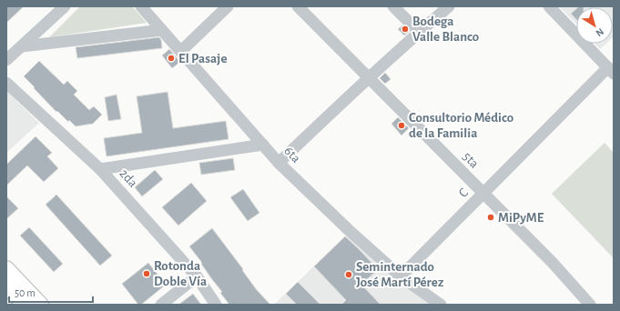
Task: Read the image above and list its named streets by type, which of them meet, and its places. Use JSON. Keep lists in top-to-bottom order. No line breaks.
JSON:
{"streets":{"street":["6ta","5ta","2da","C"]},"crossings":[["6ta","C"],["5ta","C"]],"places":["Bodega Valle Blanco","El Pasaje","Consultorio Médico de la Familia","MiPyME","Rotonda Doble Vía","Seminternado José Martí Pérez"],"scale_bar":"50 m","north":"bottom right"}
